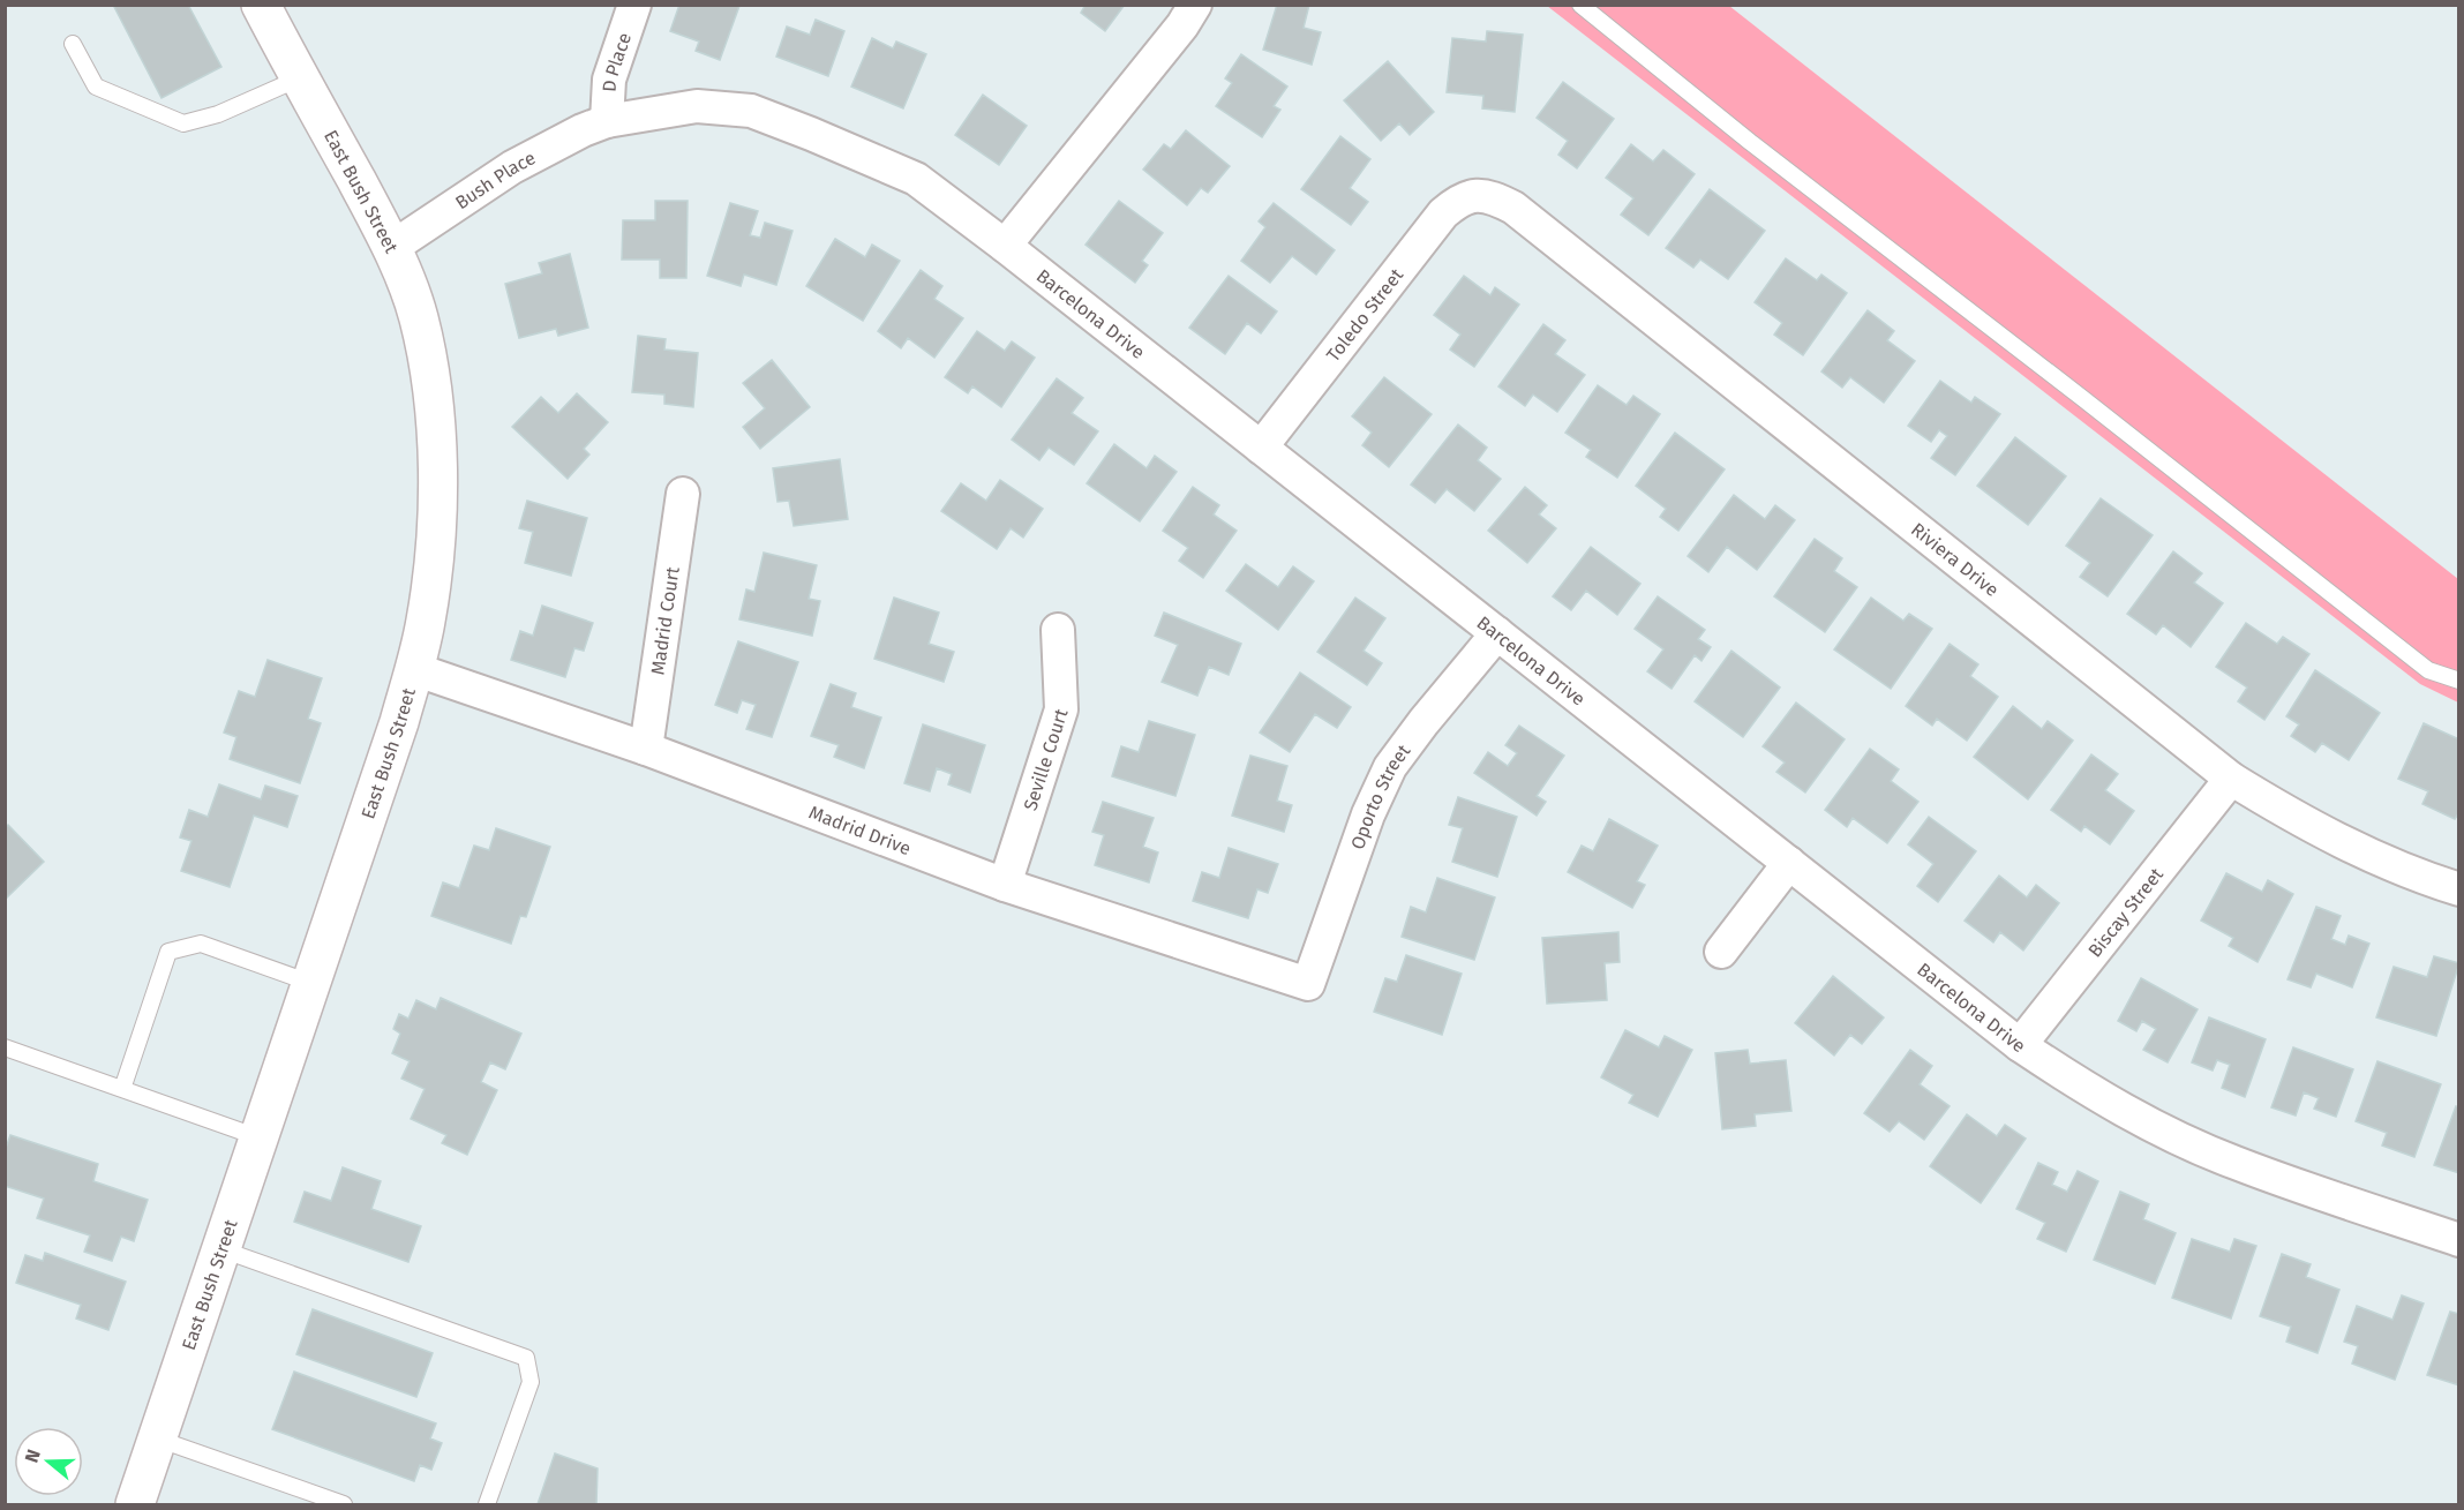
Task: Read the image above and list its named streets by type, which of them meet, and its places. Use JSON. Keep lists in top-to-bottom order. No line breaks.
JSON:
{"streets":{"main road":["East Bush Street"],"street":["D Place","Bush Place","Barcelona Drive","Toledo Street","Riviera Drive","Madrid Court","Seville Court","Oporto Street","Madrid Drive","Biscay Street"]},"crossings":[["D Place","Bush Place"],["D Place","Barcelona Drive"],["Bush Place","East Bush Street"],["Bush Place","Barcelona Drive"],["East Bush Street","Madrid Drive"],["Barcelona Drive","Toledo Street"],["Barcelona Drive","Oporto Street"],["Barcelona Drive","Biscay Street"],["Toledo Street","Riviera Drive"],["Riviera Drive","Biscay Street"],["Madrid Court","Madrid Drive"],["Seville Court","Madrid Drive"],["Oporto Street","Madrid Drive"]],"north":"left"}
